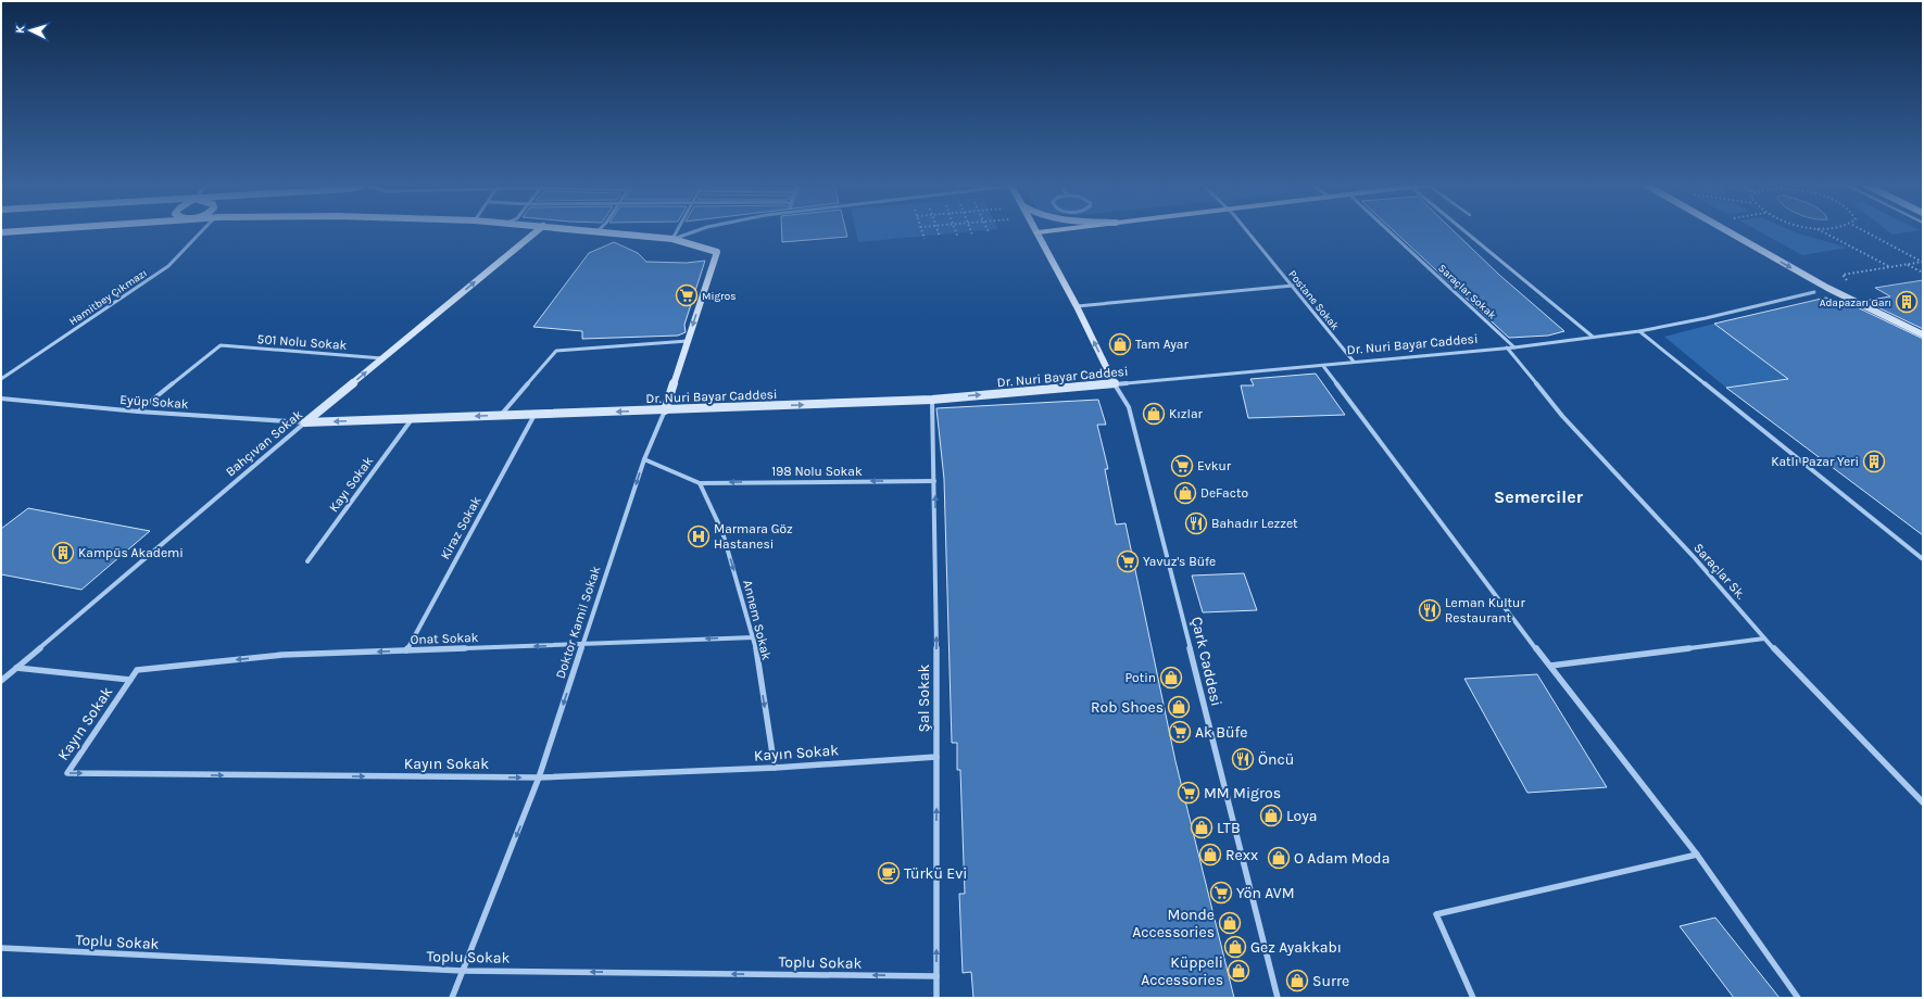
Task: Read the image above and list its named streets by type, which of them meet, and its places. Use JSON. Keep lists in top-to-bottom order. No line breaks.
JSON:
{"streets":{"main road":["Dr. Nuri Bayar Caddesi","Bahçıvan Sokak","Doktor Kamil Sokak"],"street":["Saraçlar Sokak","Hamitbey Çıkmazı","Postane Sokak","501 Nolu Sokak","Eyüp Sokak","198 Nolu Sokak","Kayı Sokak","Kiraz Sokak","Saraçlar Sk.","Annem Sokak","Onat Sokak","Çark Caddesi","Şal Sokak","Kayın Sokak","Toplu Sokak"]},"crossings":[["Saraçlar Sokak","Dr. Nuri Bayar Caddesi"],["Postane Sokak","Dr. Nuri Bayar Caddesi"],["501 Nolu Sokak","Eyüp Sokak"],["501 Nolu Sokak","Bahçıvan Sokak"],["Dr. Nuri Bayar Caddesi","Eyüp Sokak"],["Dr. Nuri Bayar Caddesi","Bahçıvan Sokak"],["Dr. Nuri Bayar Caddesi","Kayı Sokak"],["Dr. Nuri Bayar Caddesi","Kiraz Sokak"],["Dr. Nuri Bayar Caddesi","Saraçlar Sk."],["Dr. Nuri Bayar Caddesi","Doktor Kamil Sokak"],["Dr. Nuri Bayar Caddesi","Çark Caddesi"],["Dr. Nuri Bayar Caddesi","Şal Sokak"],["Eyüp Sokak","Bahçıvan Sokak"],["Bahçıvan Sokak","Kayın Sokak"],["198 Nolu Sokak","Annem Sokak"],["198 Nolu Sokak","Şal Sokak"],["Kiraz Sokak","Onat Sokak"],["Annem Sokak","Onat Sokak"],["Annem Sokak","Kayın Sokak"],["Doktor Kamil Sokak","Onat Sokak"],["Doktor Kamil Sokak","Kayın Sokak"],["Doktor Kamil Sokak","Toplu Sokak"],["Onat Sokak","Kayın Sokak"],["Şal Sokak","Kayın Sokak"],["Şal Sokak","Toplu Sokak"]],"one_way":["Bahçıvan Sokak","198 Nolu Sokak","Annem Sokak","Doktor Kamil Sokak","Onat Sokak","Şal Sokak","Toplu Sokak"],"districts":["Semerciler"],"places":{"supermarket":["Migros","Evkur","Yavuz's Büfe","Ak Büfe","MM Migros","Yön AVM"],"building":["Adapazarı Garı","Katlı Pazar Yeri","Kampüs Akademi"],"shop":["Tam Ayar","Kızlar","DeFacto","Potin","Rob Shoes","Loya","LTB","Rexx","O Adam Moda","Monde Accessories","Gez Ayakkabı","Küppeli Accessories","Surre"],"restaurant":["Bahadır Lezzet","Leman Kultur Restaurant","Öncü"],"hospital":["Marmara Göz Hastanesi"],"cafe":["Türkü Evi"]},"north":"left"}
